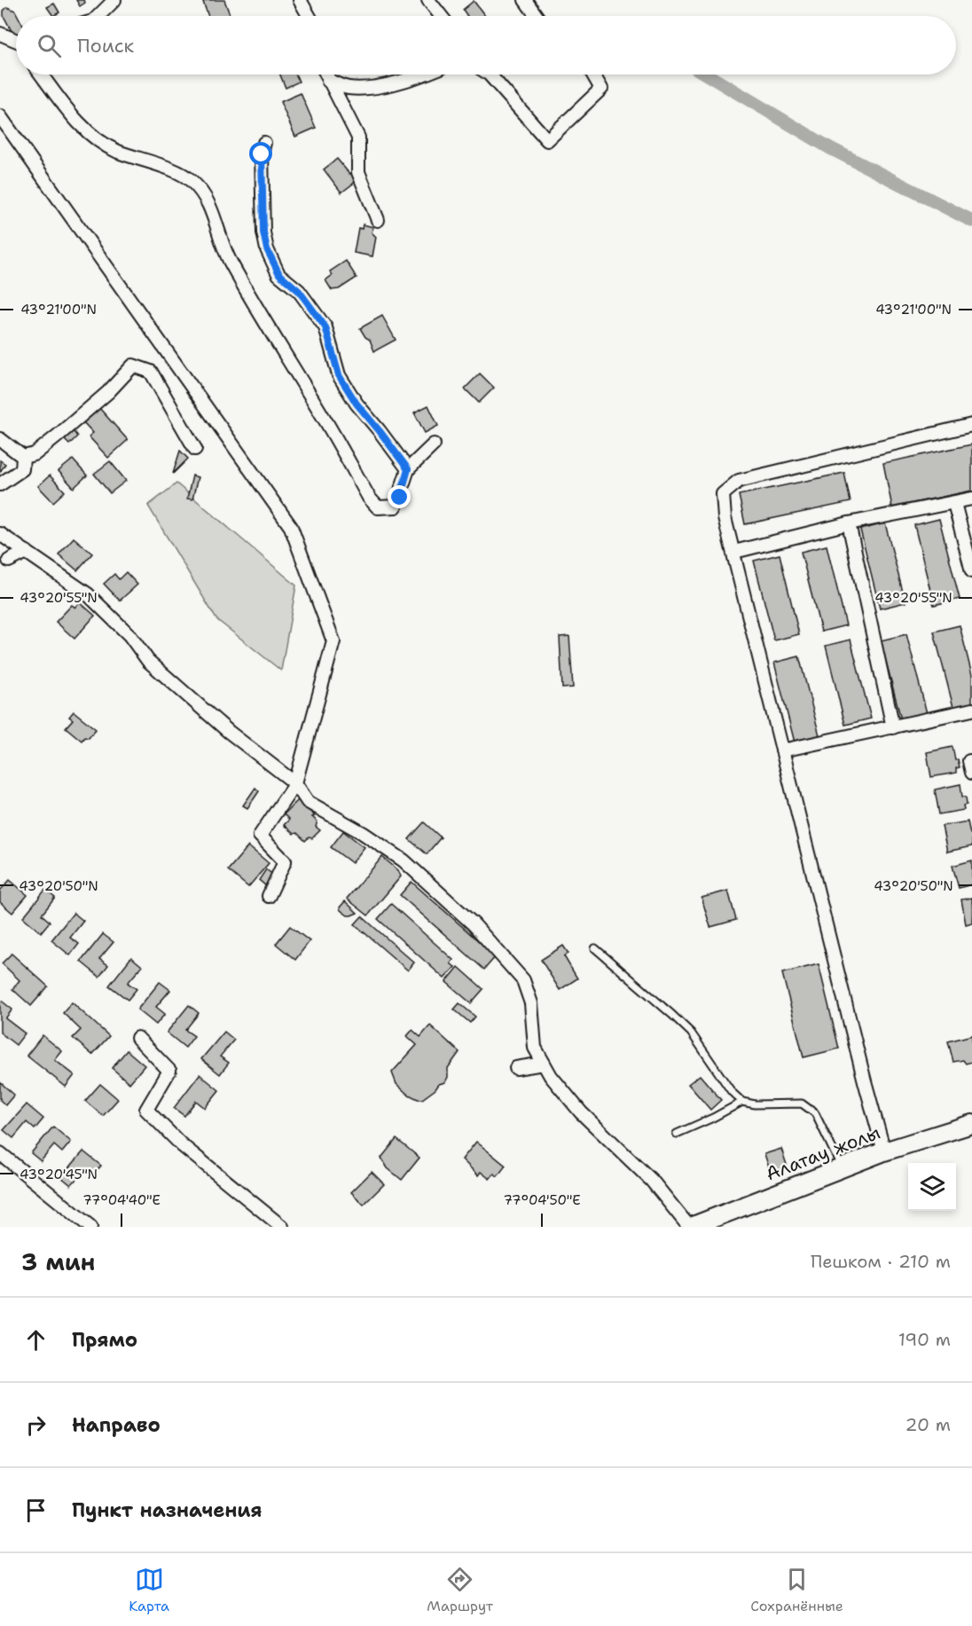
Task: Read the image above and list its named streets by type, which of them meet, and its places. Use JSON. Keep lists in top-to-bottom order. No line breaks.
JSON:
{"streets":{"main road":["Алатау жолы"]},"page":{"search":"Поиск","heading":["3 мин","Пешком · 210 m"],"list":[["Прямо","190 m"],["Направо","20 m"],"Пункт назначения"],"nav":["Карта","Маршрут","Сохранённые"]},"coordinates":["43°21'00\"N","43°20'55\"N","43°20'50\"N","43°20'45\"N","77°04'40\"E","77°04'50\"E"]}
